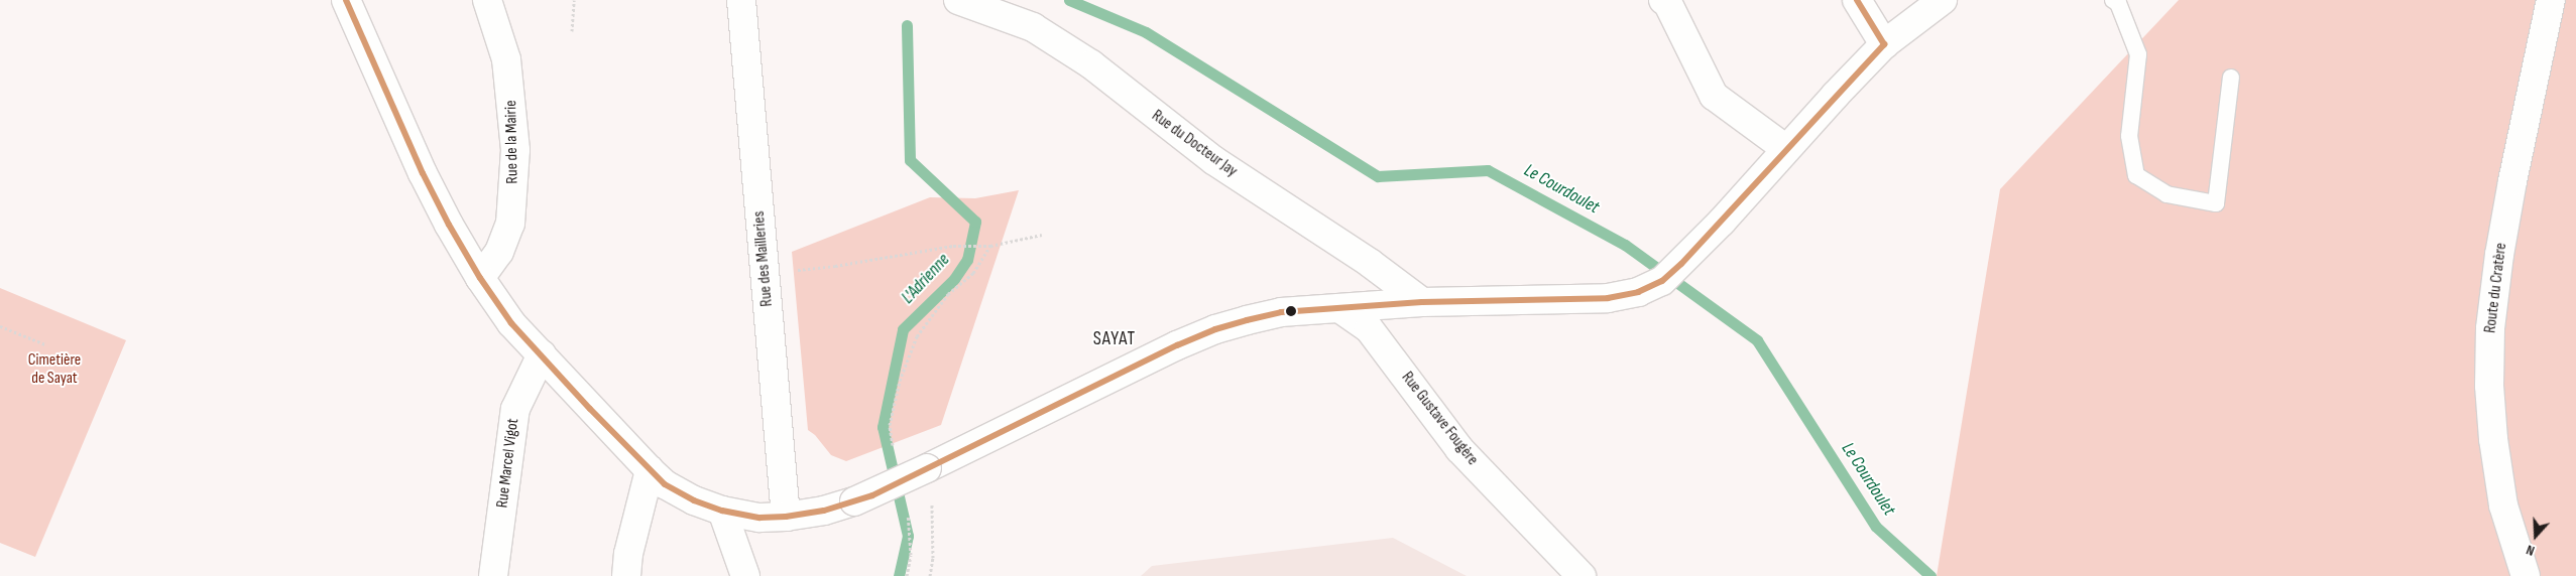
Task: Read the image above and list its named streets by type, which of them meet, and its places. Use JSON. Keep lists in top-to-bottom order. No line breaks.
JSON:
{"streets":{"street":["Rue de la Mairie","Rue du Docteur Jay","Rue des Mailleries","Route du Cratère","Rue Gustave Fougère","Rue Marcel Vigot"]},"districts":["SAYAT"],"water":["Le Courdoulet","L'Adrienne"],"parks":["Cimetière de Sayat"],"north":"bottom"}
